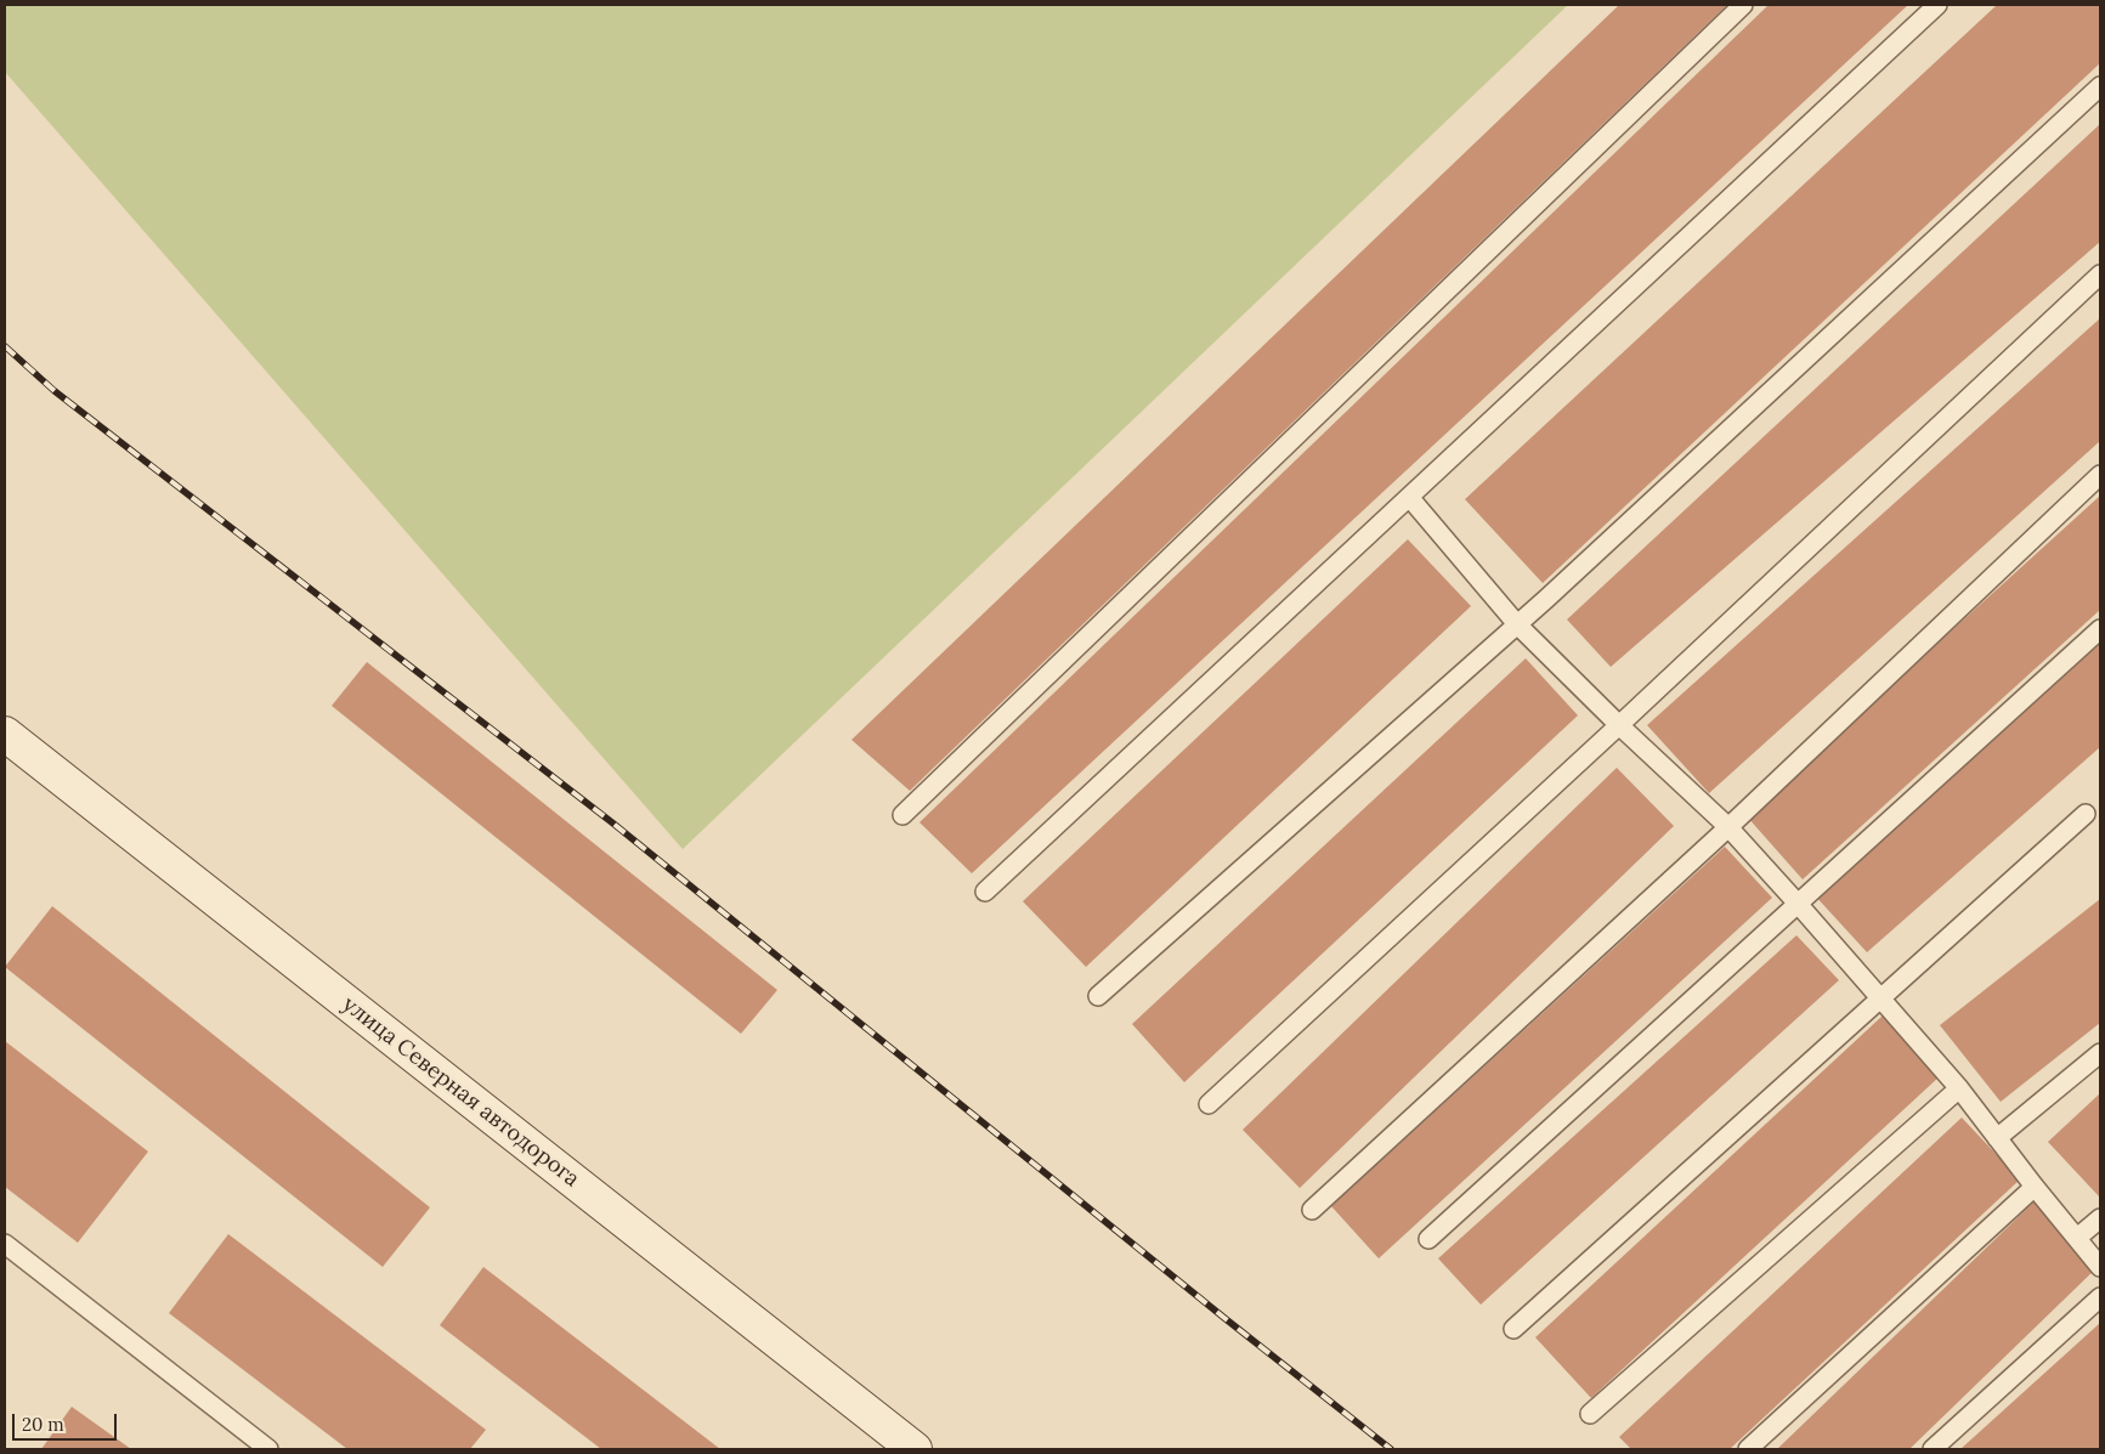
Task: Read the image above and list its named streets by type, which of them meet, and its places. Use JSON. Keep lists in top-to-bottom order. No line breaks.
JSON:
{"streets":{"main road":["улица Северная автодорога"]},"scale_bar":"20 m"}
